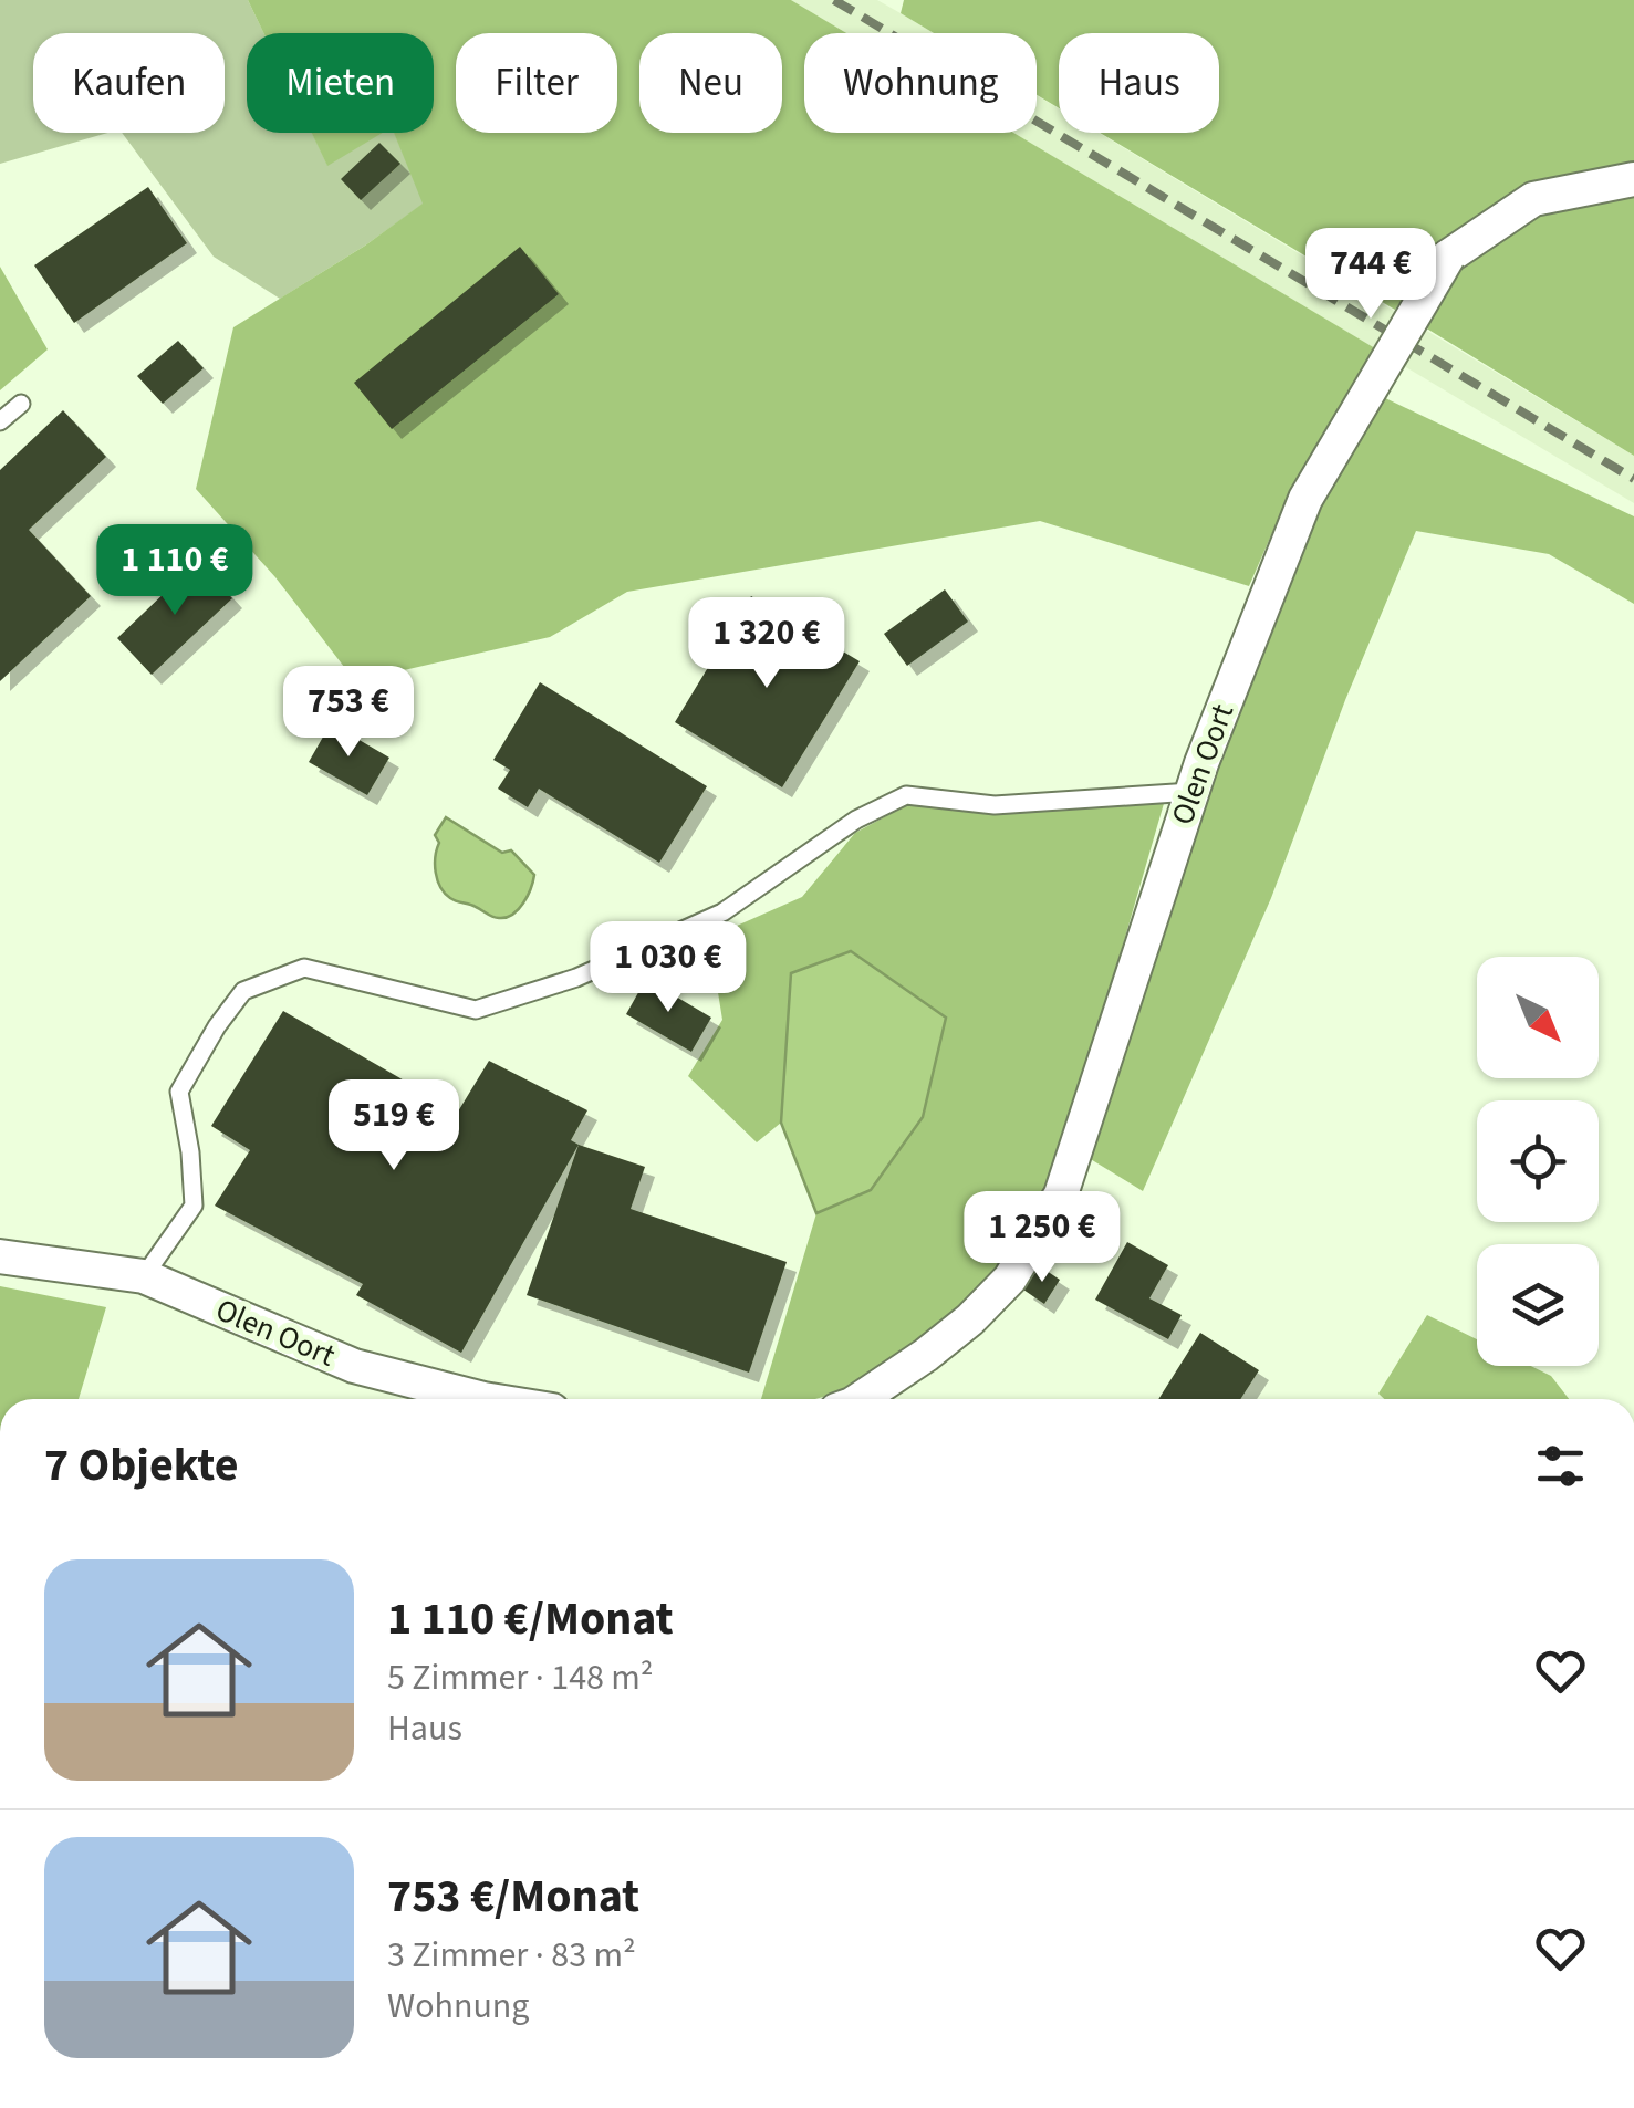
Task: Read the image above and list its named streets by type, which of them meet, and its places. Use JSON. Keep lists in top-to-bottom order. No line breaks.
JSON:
{"streets":{"street":["Olen Oort"]},"north":"bottom right","page":{"chip":["Kaufen","Mieten","Filter","Neu","Wohnung","Haus"],"price":["744 €","1 110 €","1 320 €","753 €","1 030 €","519 €","1 250 €"],"heading":"7 Objekte","list":[{"name":"1 110 €/Monat","note":"5 Zimmer · 148 m² · Haus"},{"name":"753 €/Monat","note":"3 Zimmer · 83 m² · Wohnung"}]}}
